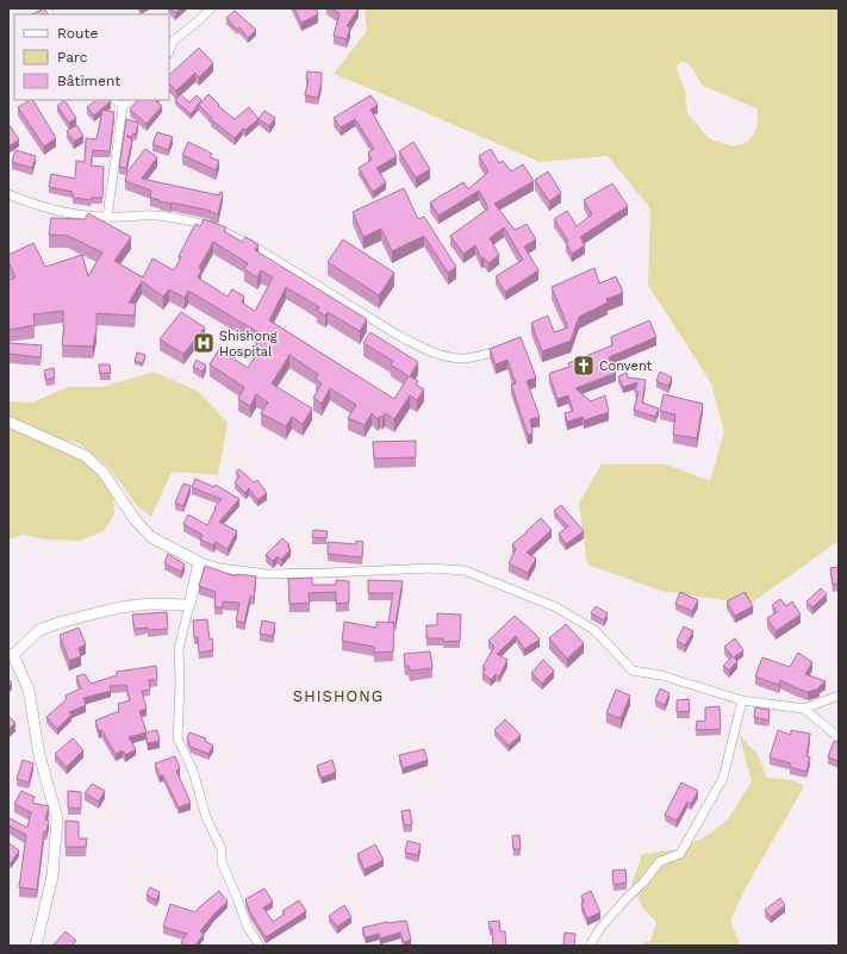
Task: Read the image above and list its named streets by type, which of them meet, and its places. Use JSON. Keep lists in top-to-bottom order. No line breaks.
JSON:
{"districts":["SHISHONG"],"places":{"hospital":["Shishong Hospital"],"church":["Convent"]},"legend":["Route","Parc","Bâtiment"]}
